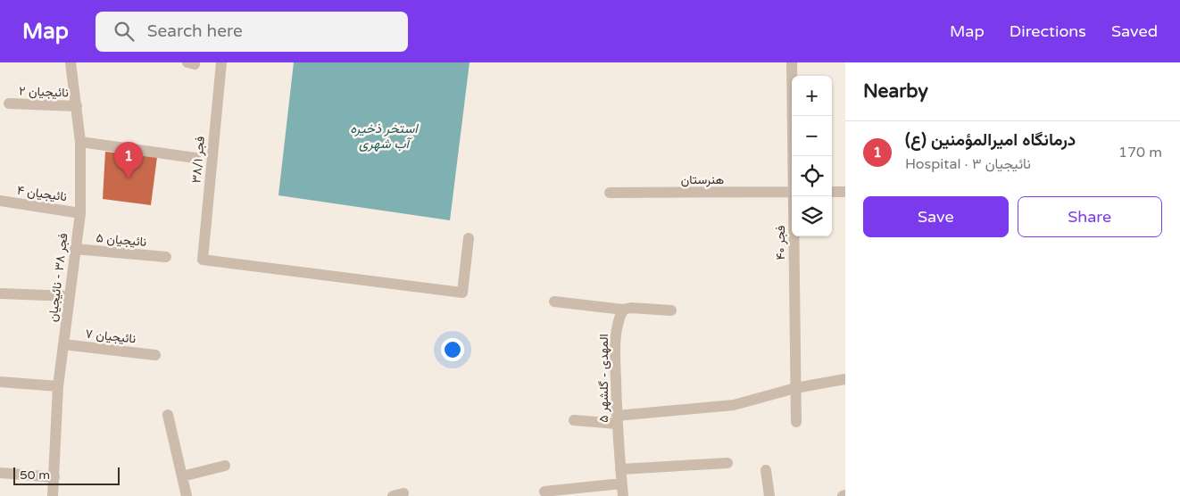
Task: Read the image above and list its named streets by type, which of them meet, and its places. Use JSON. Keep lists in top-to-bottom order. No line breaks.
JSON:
{"streets":{"street":["نائیجیان ۲","فجر ۳۸/۱","هنرستان","نائیجیان ۴","نائیجیان ۵","فجر ۴۰","فجر ۳۸ - نائیجیان","نائیجیان ۷","المهدی - گلشهر ۵"]},"crossings":[["نائیجیان ۲","فجر ۳۸ - نائیجیان"],["نائیجیان ۴","فجر ۳۸ - نائیجیان"],["نائیجیان ۵","فجر ۳۸ - نائیجیان"],["فجر ۳۸ - نائیجیان","نائیجیان ۷"]],"water":["استخر ذخیره آب شهری"],"scale_bar":"50 m","page":{"header":"Map","search":"Search here","nav":["Map","Directions","Saved"],"heading":"Nearby","map_buttons":["+","−"],"list":[{"mark":"1","name":"درمانگاه امیرالمؤمنین (ع)","note":"Hospital · نائیجیان ۳","value":"170 m"}],"pins":"1","buttons":["Save","Share"],"scale":"50 m"}}
